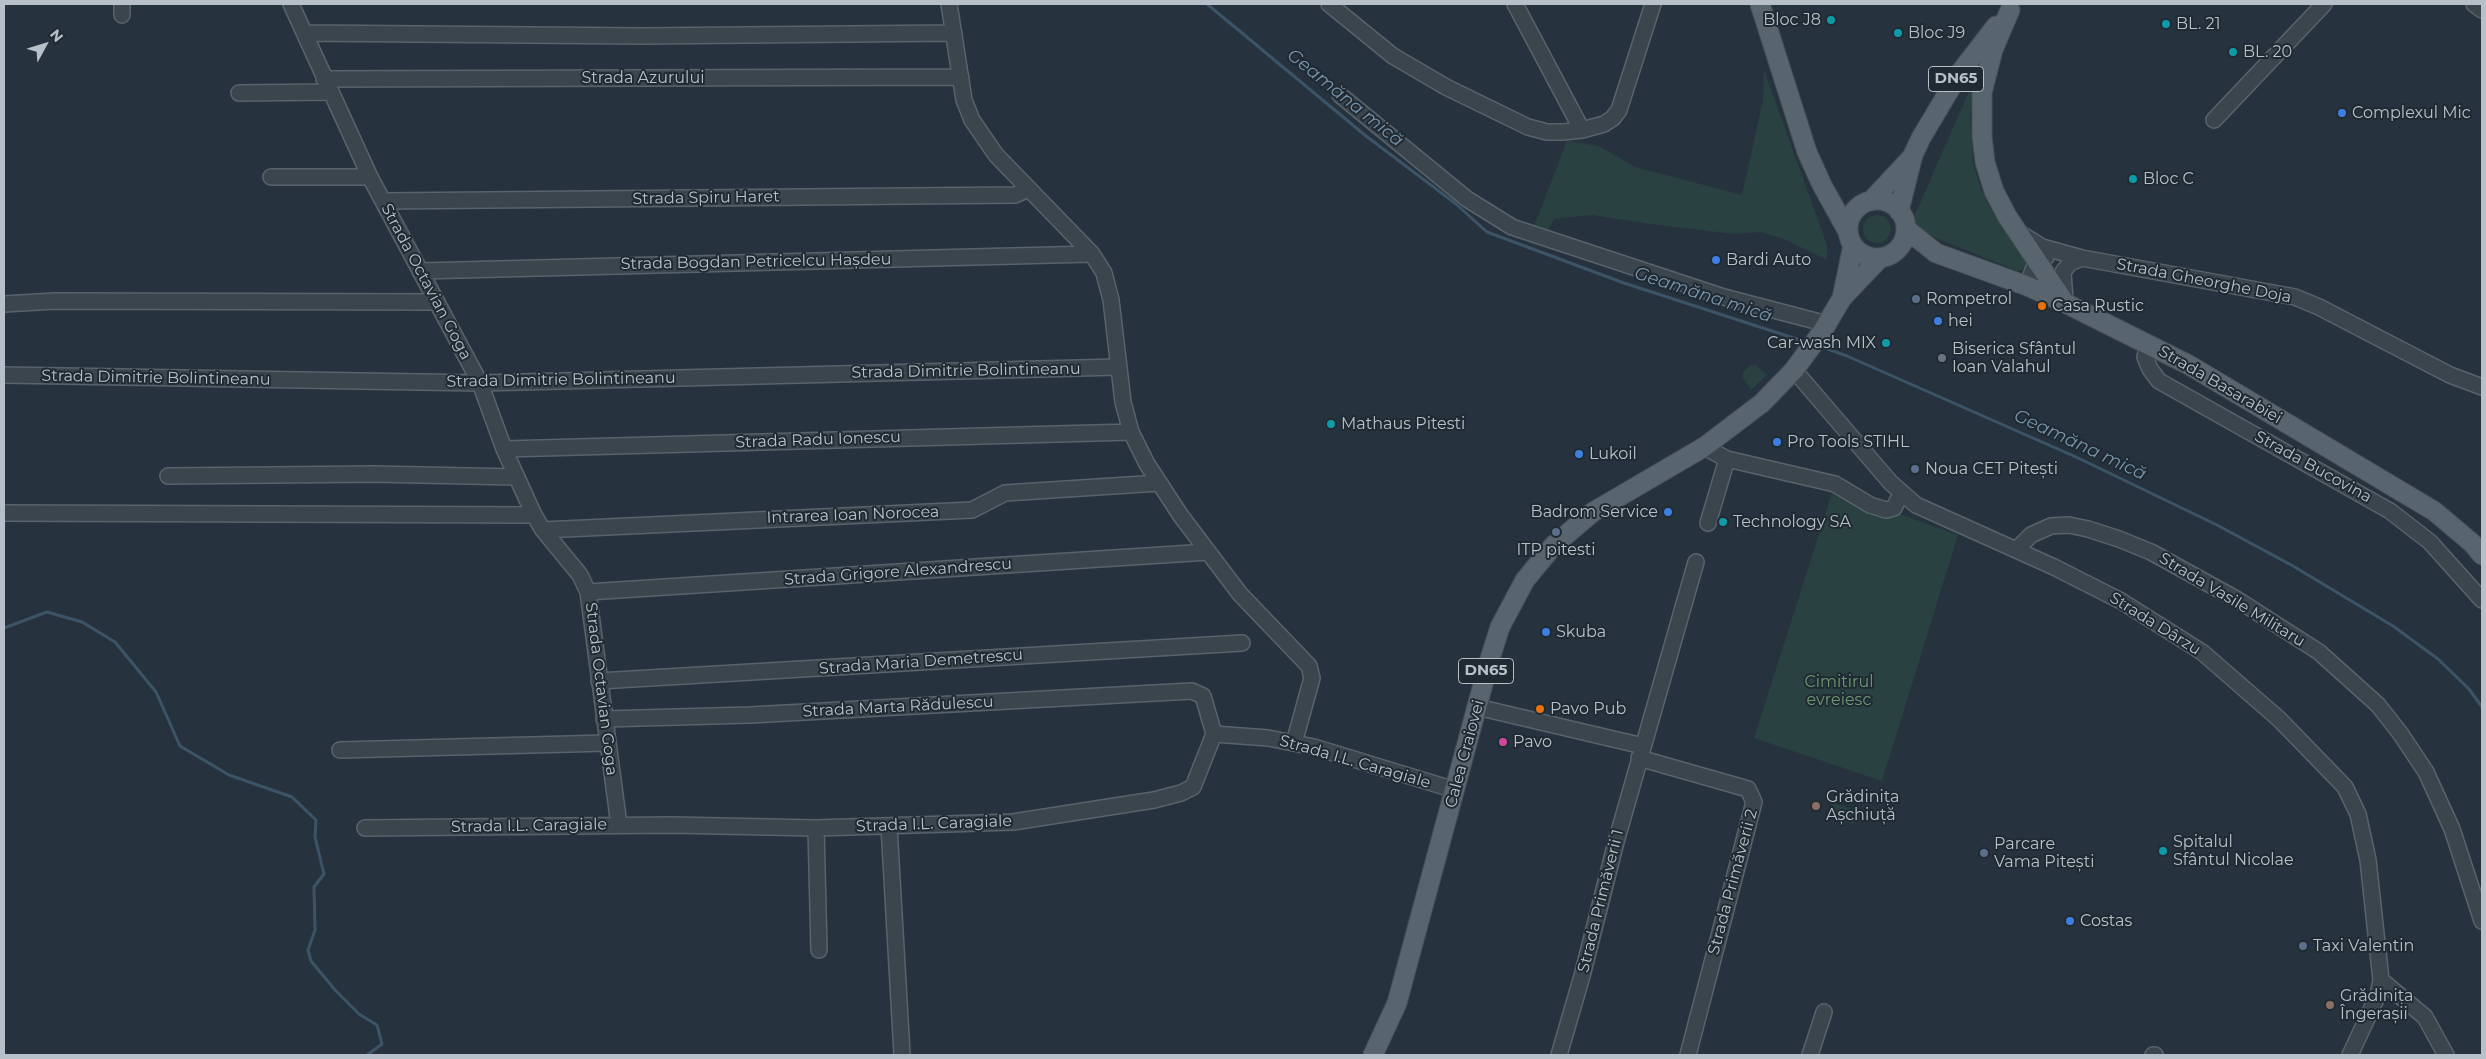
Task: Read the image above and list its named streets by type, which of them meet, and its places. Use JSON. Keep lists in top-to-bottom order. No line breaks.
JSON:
{"streets":{"main road":["DN65","Strada Basarabiei","Calea Craiovei"],"street":["Strada Azurului","Strada Spiru Haret","Strada Bogdan Petricelcu Hașdeu","Strada Gheorghe Doja","Strada Octavian Goga","Strada Dimitrie Bolintineanu","Strada Radu Ionescu","Strada Bucovina","Intrarea Ioan Norocea","Strada Grigore Alexandrescu","Strada Vasile Militaru","Strada Dârzu","Strada Maria Demetrescu","Strada Marta Rădulescu","Strada I.L. Caragiale","Strada Primăverii 2","Strada Primăverii 1"]},"crossings":[["Strada Azurului","Strada Octavian Goga"],["Strada Spiru Haret","Strada Octavian Goga"],["Strada Bogdan Petricelcu Hașdeu","Strada Octavian Goga"],["Strada Octavian Goga","Strada Dimitrie Bolintineanu"],["Strada Octavian Goga","Strada Radu Ionescu"],["Strada Octavian Goga","Intrarea Ioan Norocea"],["Strada Octavian Goga","Strada Grigore Alexandrescu"],["Strada Octavian Goga","Strada Maria Demetrescu"],["Strada Octavian Goga","Strada Marta Rădulescu"],["Strada Octavian Goga","Strada I.L. Caragiale"],["Strada Basarabiei","Strada Bucovina"],["Strada Vasile Militaru","Strada Dârzu"],["Strada Dârzu","Calea Craiovei"],["Strada Marta Rădulescu","Strada I.L. Caragiale"],["Calea Craiovei","Strada I.L. Caragiale"],["Calea Craiovei","Strada Primăverii 2"],["Strada Primăverii 2","Strada Primăverii 1"]],"water":["Geamăna mică"],"parks":["Cimitirul evreiesc"],"places":["Bloc J8","BL. 21","Bloc J9","BL. 20","Complexul Mic","Bloc C","Bardi Auto","Rompetrol","Casa Rustic","hei","Car-wash MIX","Biserica Sfântul Ioan Valahul","Mathaus Pitesti","Pro Tools STIHL","Lukoil","Noua CET Pitești","Badrom Service","Technology SA","ITP pitesti","Skuba","Pavo Pub","Pavo","Grădinița Așchiuță","Spitalul Sfântul Nicolae","Parcare Vama Pitești","Costas","Taxi Valentin","Grădinița Îngerașii"],"north":"top right"}
